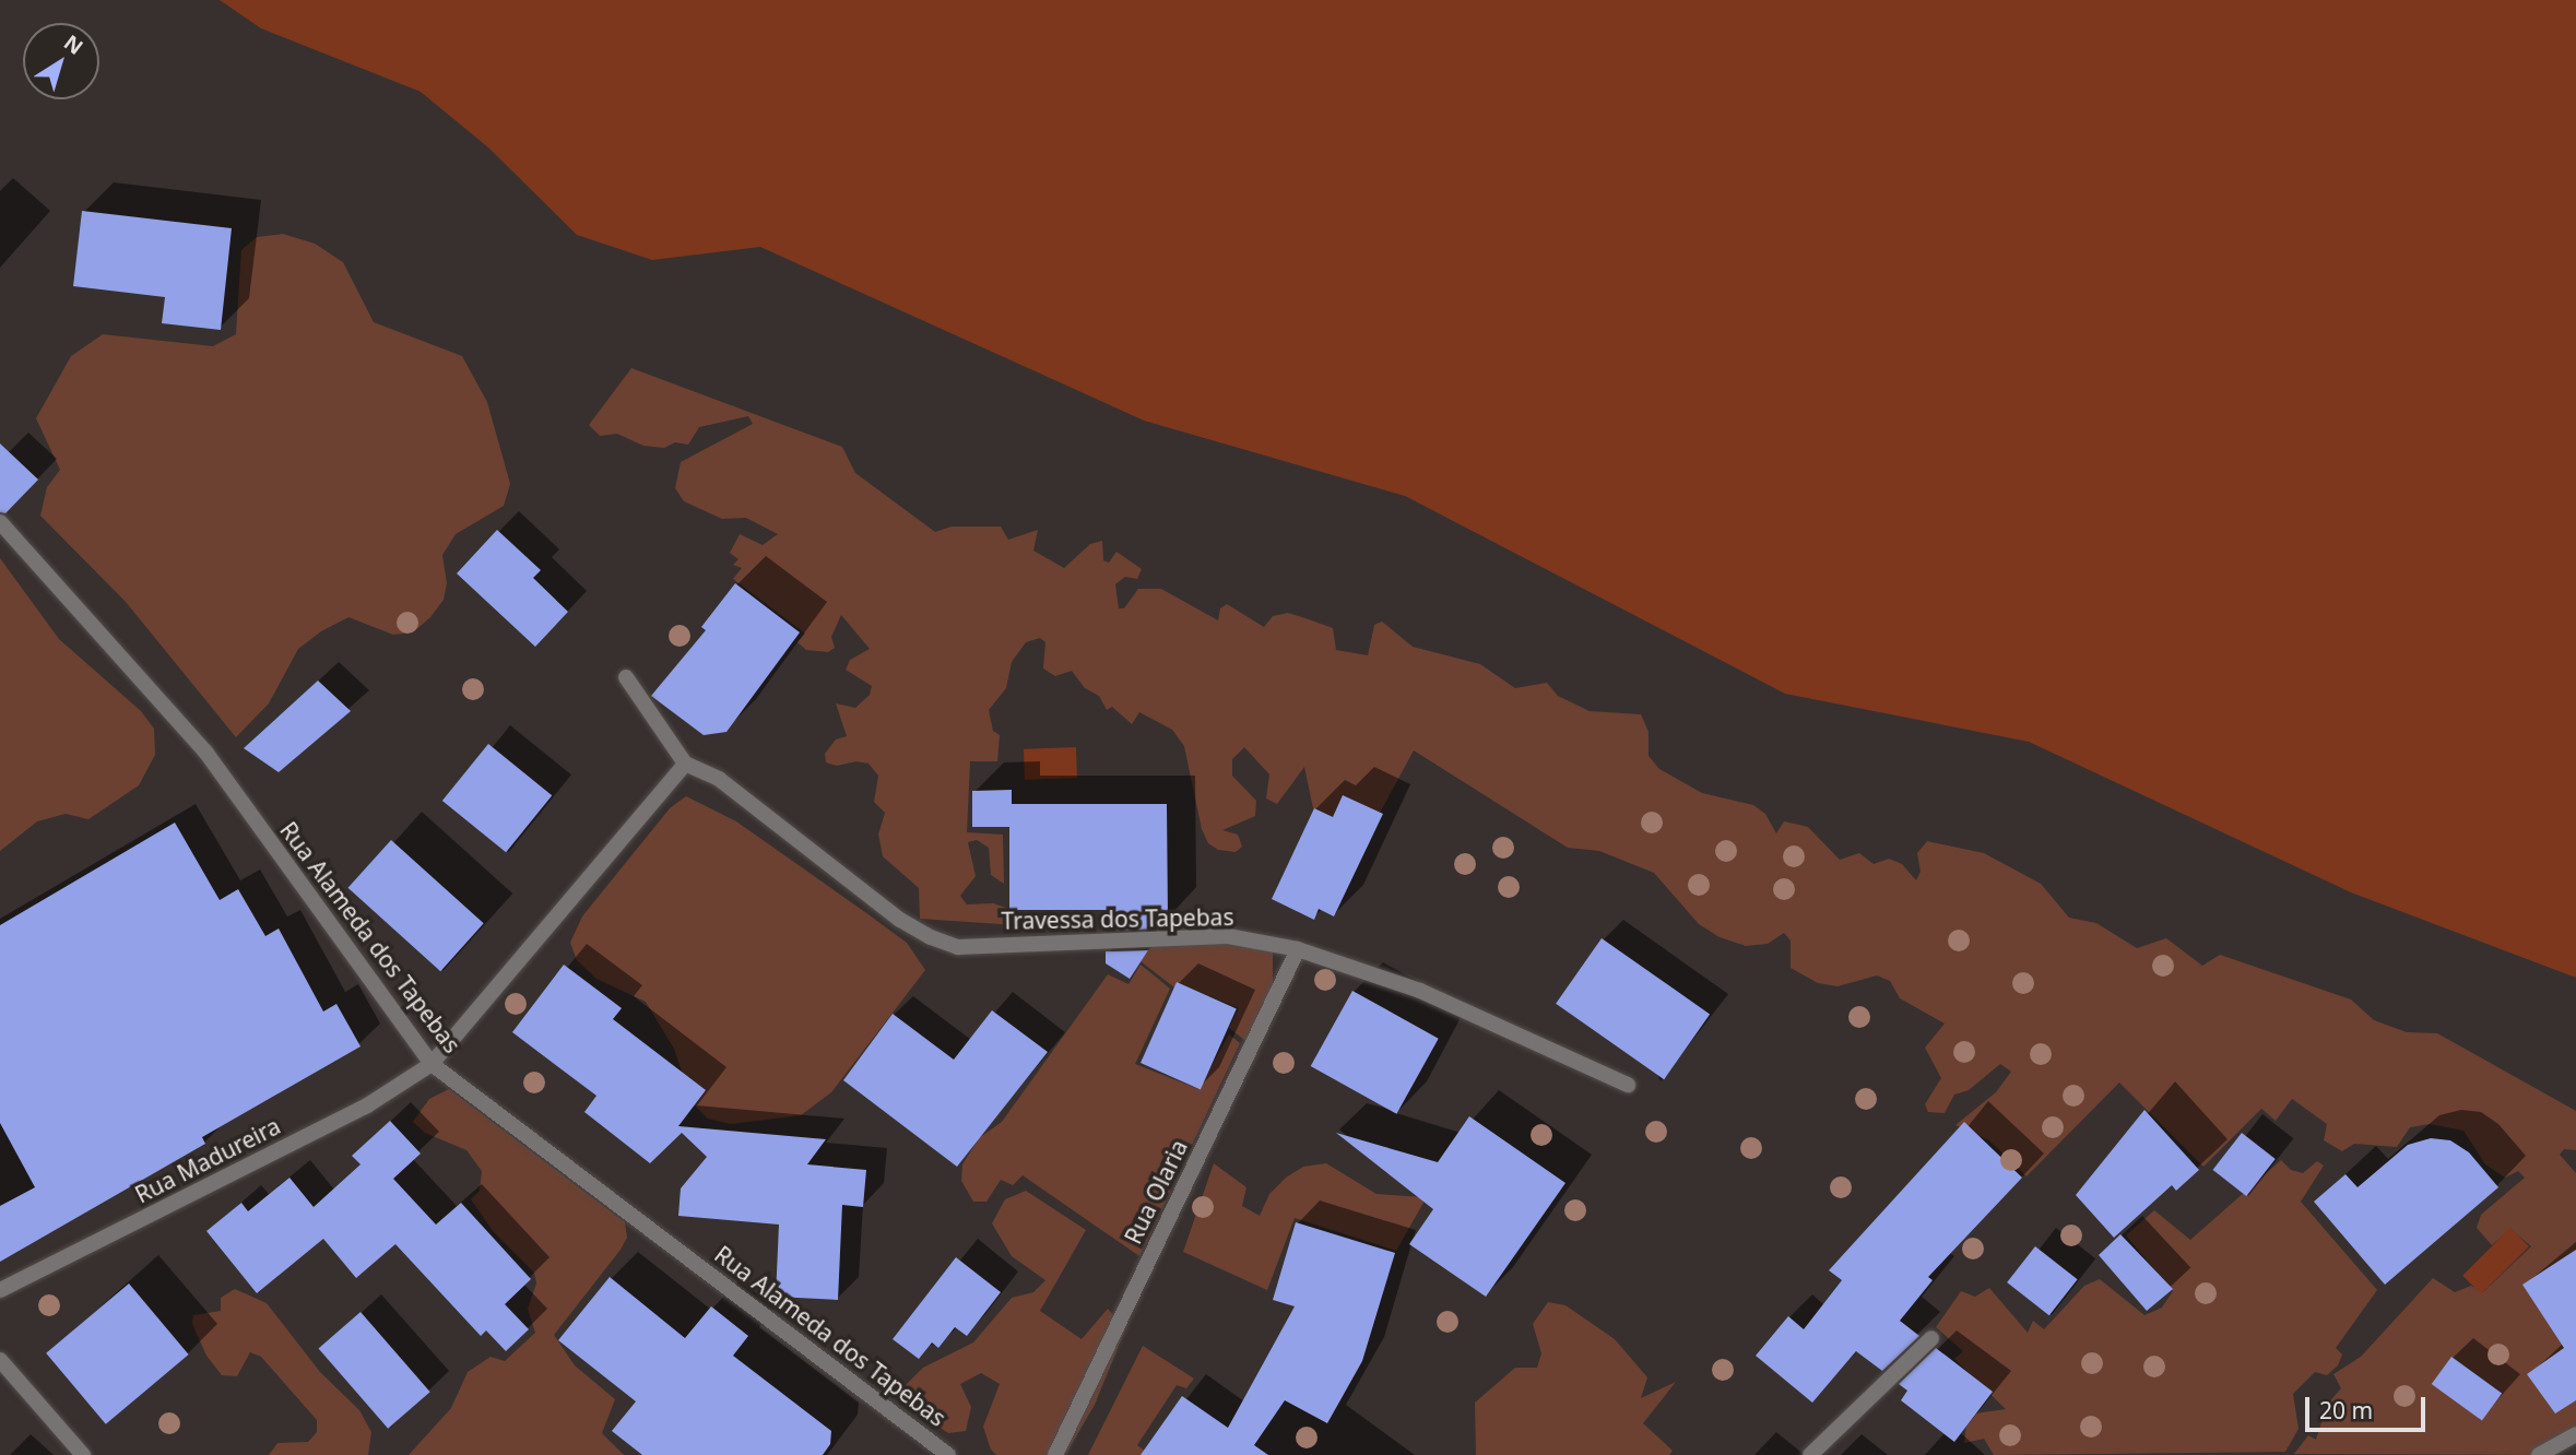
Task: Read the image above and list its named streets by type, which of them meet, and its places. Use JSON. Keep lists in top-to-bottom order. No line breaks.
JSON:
{"streets":{"street":["Travessa dos Tapebas","Rua Alameda dos Tapebas","Rua Madureira","Rua Olaria"]},"crossings":[["Travessa dos Tapebas","Rua Olaria"],["Rua Alameda dos Tapebas","Rua Madureira"]],"scale_bar":"20 m","north":"top right"}
